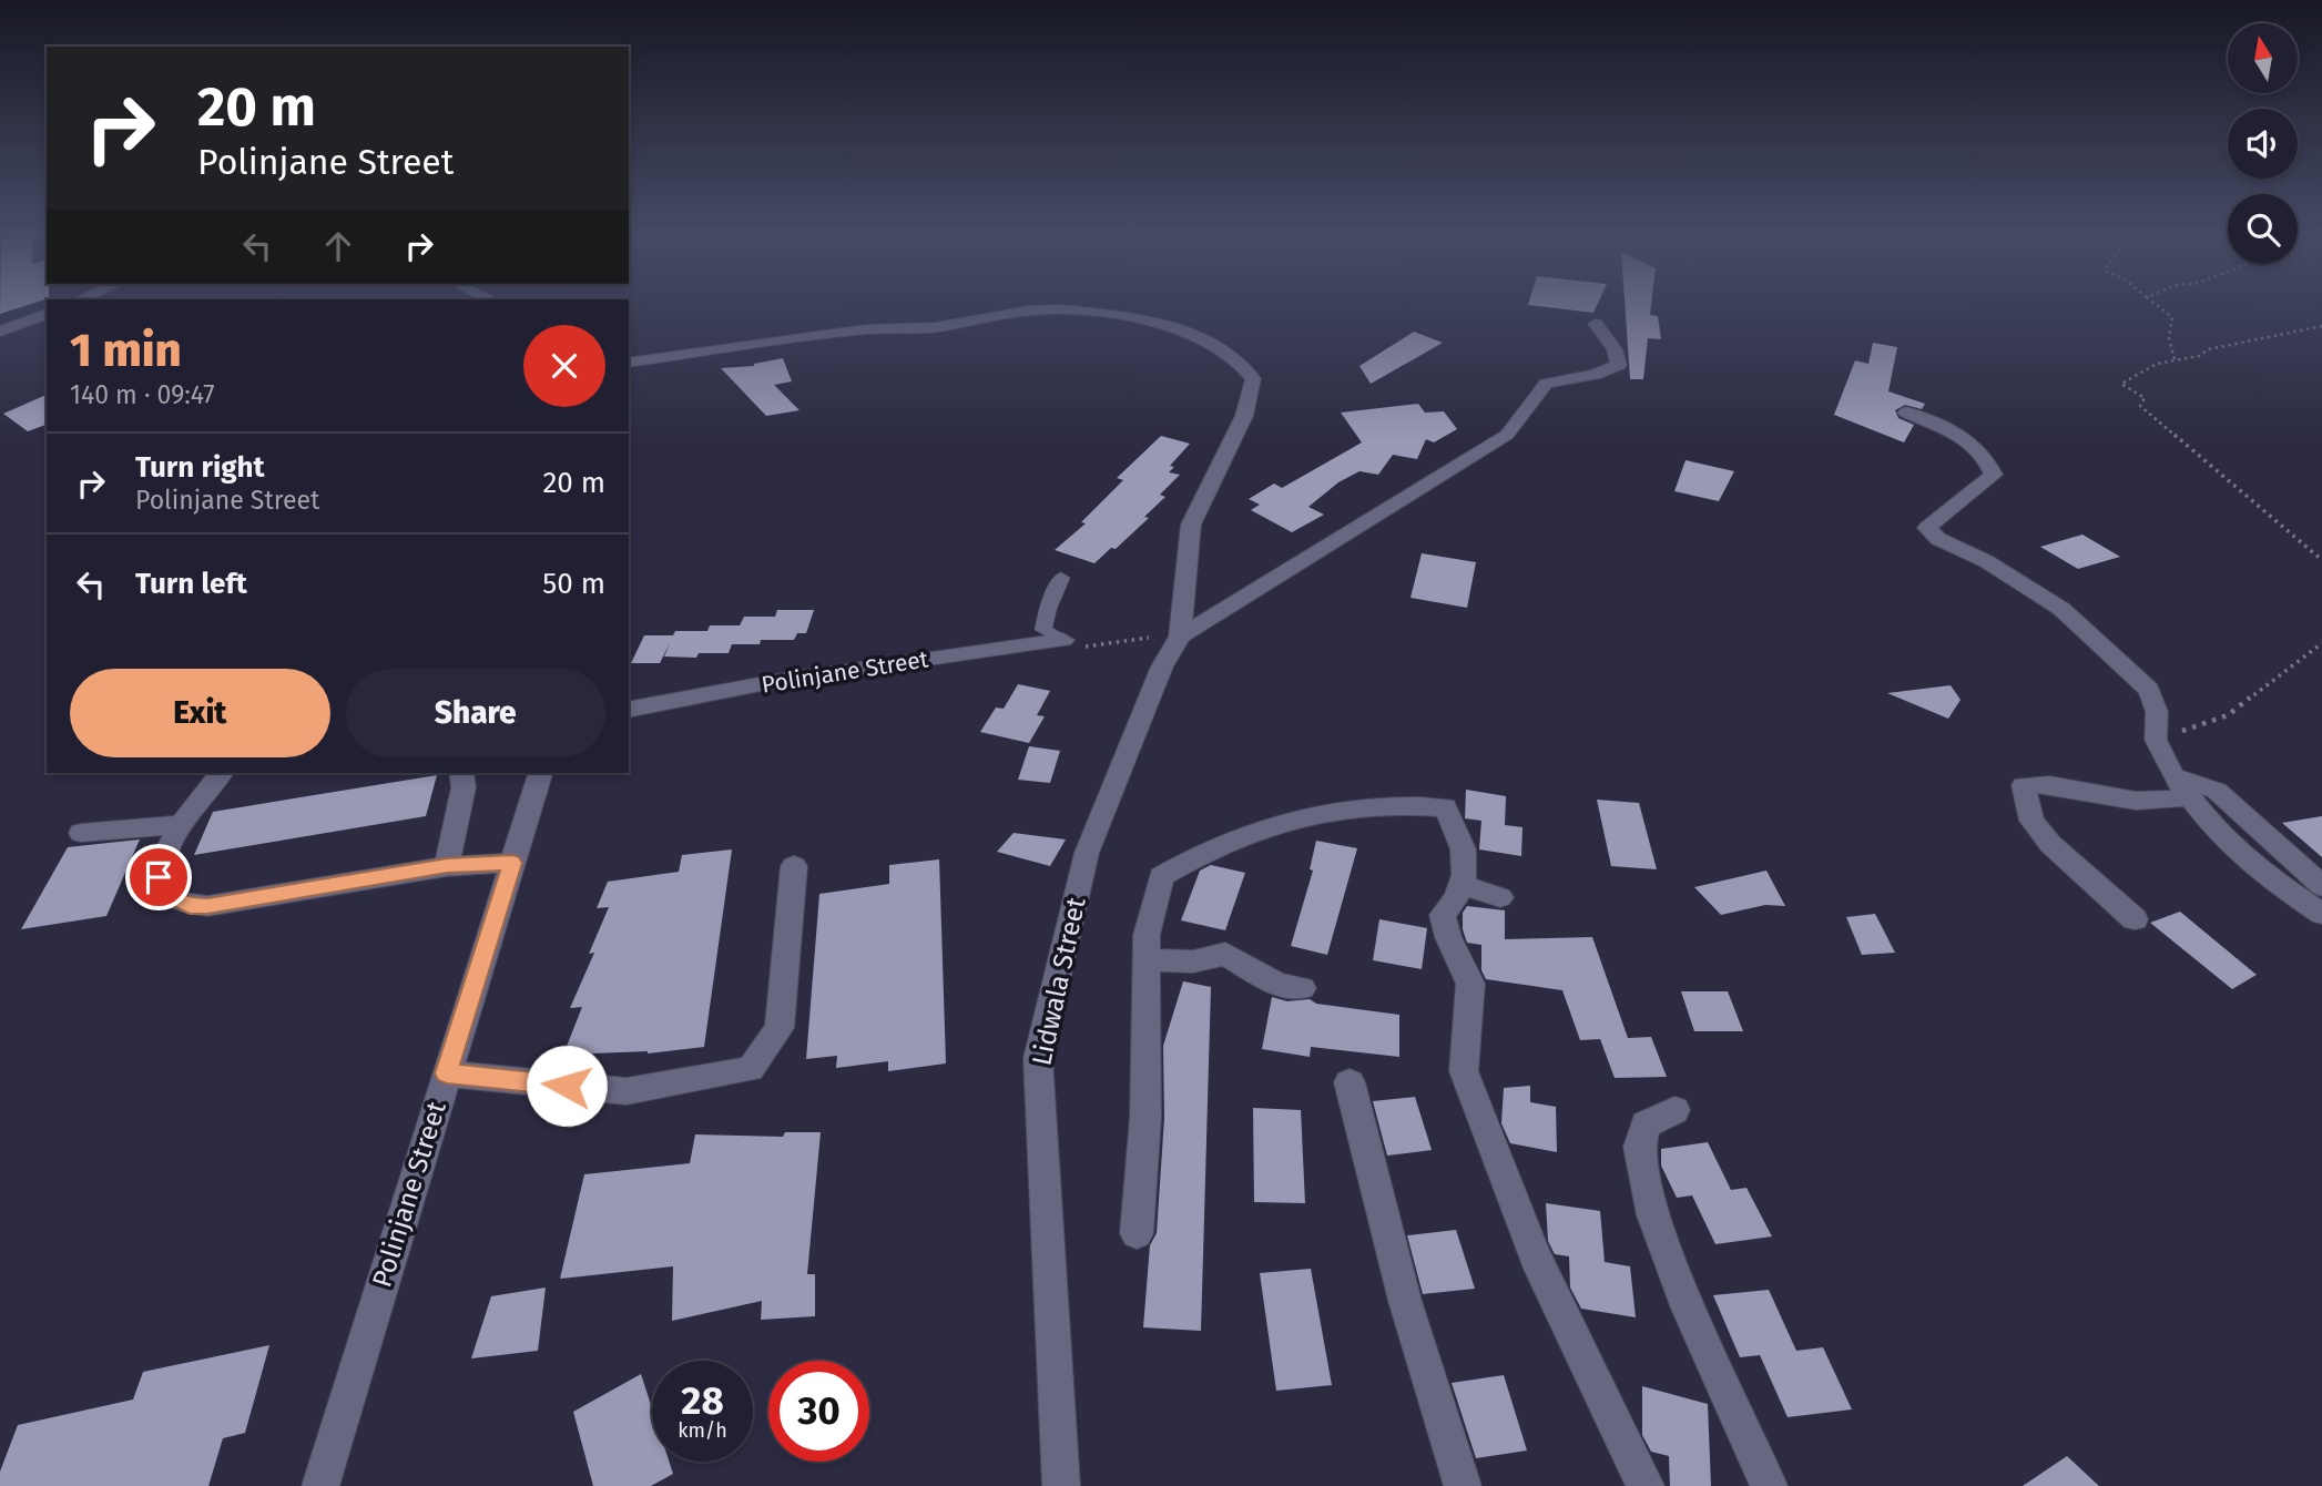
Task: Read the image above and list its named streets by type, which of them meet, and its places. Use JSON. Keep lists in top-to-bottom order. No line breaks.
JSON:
{"streets":{"street":["Polinjane Street","Lidwala Street"]},"north":"top","page":{"turn":["20 m","Polinjane Street"],"heading":["1 min","140 m · 09:47"],"list":[{"name":"Turn right","note":"Polinjane Street","value":"20 m"},{"name":"Turn left","value":"50 m"}],"buttons":["Exit","Share"],"speed":"28 km/h","limit":"30"}}
